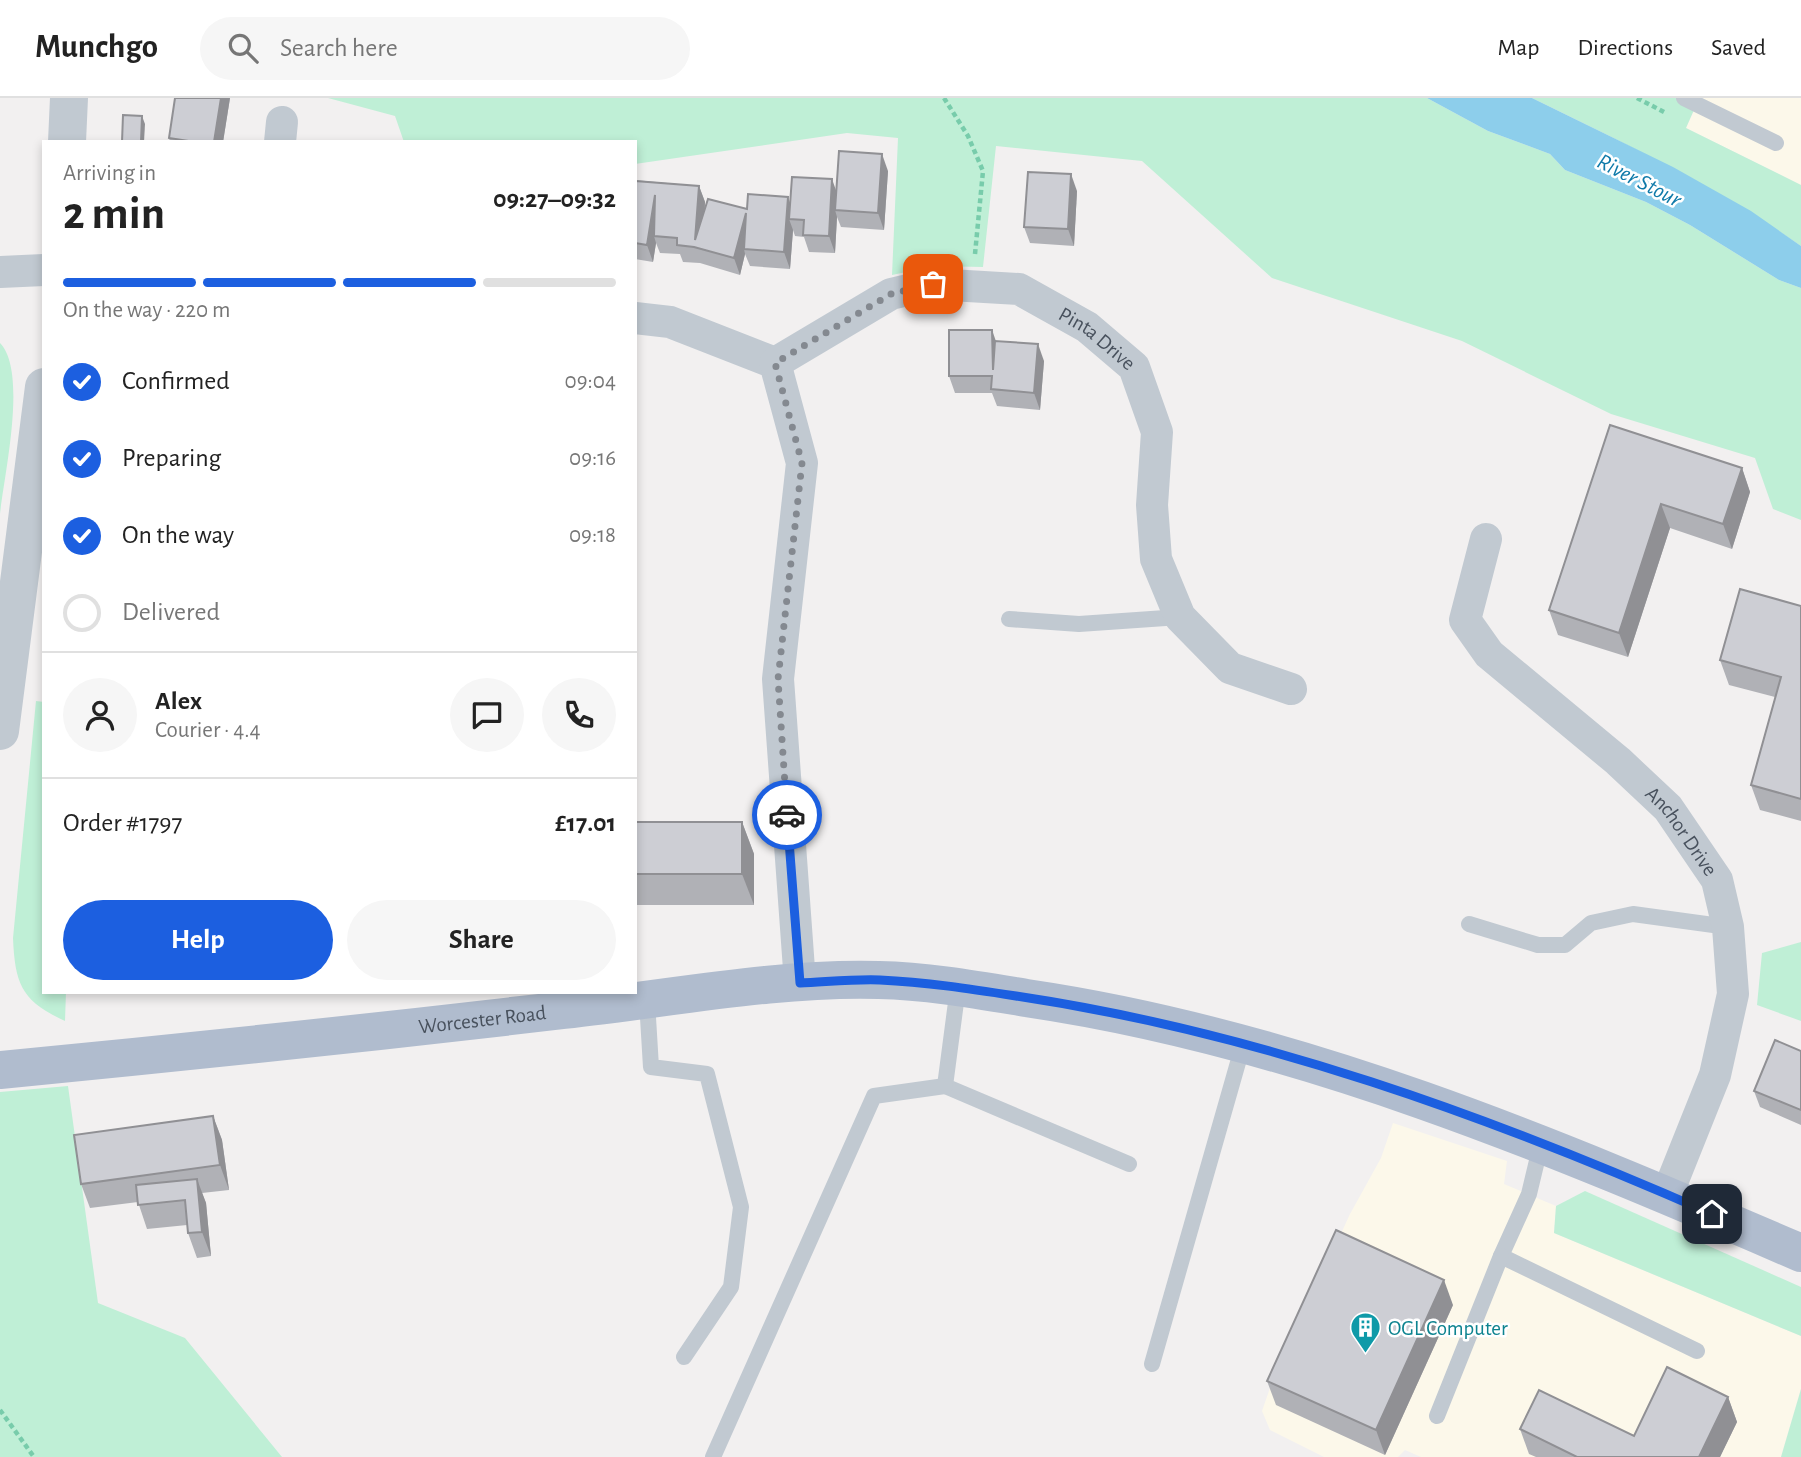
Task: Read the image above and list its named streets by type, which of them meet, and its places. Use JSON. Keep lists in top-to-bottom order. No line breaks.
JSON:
{"streets":{"main road":["Worcester Road"],"street":["Pinta Drive","Anchor Drive"]},"crossings":[["Anchor Drive","Worcester Road"]],"water":["River Stour"],"places":{"building":["OGL Computer"]},"page":{"header":"Munchgo","search":"Search here","nav":["Map","Directions","Saved"],"heading":["2 min","Arriving in","09:27–09:32"],"panel":["Alex","Courier · 4.4","Order #1797","£17.01"],"bar":"On the way · 220 m","list":[["Confirmed","09:04"],["Preparing","09:16"],["On the way","09:18"],"Delivered"],"buttons":["Help","Share"]}}
